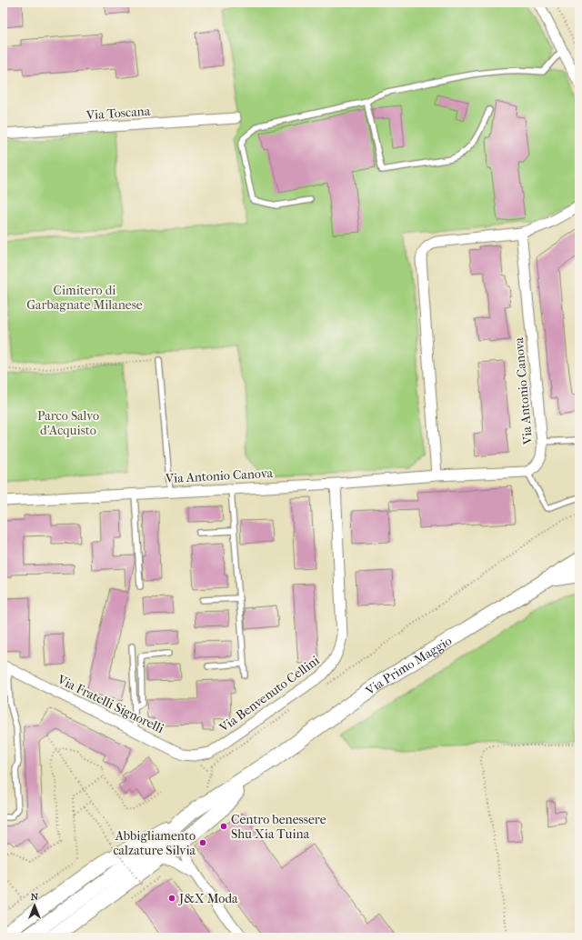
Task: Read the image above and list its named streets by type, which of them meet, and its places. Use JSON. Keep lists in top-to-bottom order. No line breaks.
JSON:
{"streets":{"street":["Via Toscana","Via Antonio Canova","Via Primo Maggio","Via Benvenuto Cellini","Via Fratelli Signorelli"]},"crossings":[["Via Antonio Canova","Via Benvenuto Cellini"],["Via Benvenuto Cellini","Via Fratelli Signorelli"]],"parks":["Cimitero di Garbagnate Milanese","Parco Salvo d'Acquisto"],"places":["Centro benessere Shu Xia Tuina","Abbigliamento calzature Silvia","J&X Moda"],"north":"top"}
